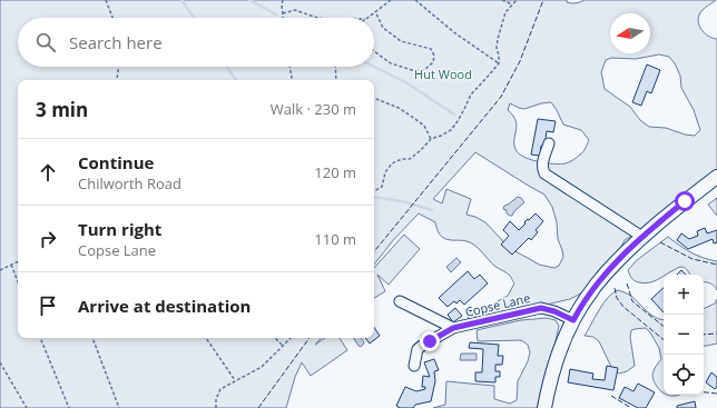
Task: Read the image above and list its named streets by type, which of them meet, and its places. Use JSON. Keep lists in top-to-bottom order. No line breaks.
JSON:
{"streets":{"street":["Copse Lane"]},"parks":["Hut Wood"],"north":"left","page":{"search":"Search here","heading":["3 min","Walk · 230 m"],"list":[["Continue","Chilworth Road","120 m"],["Turn right","Copse Lane","110 m"],"Arrive at destination"],"map_buttons":["+","−"]}}
